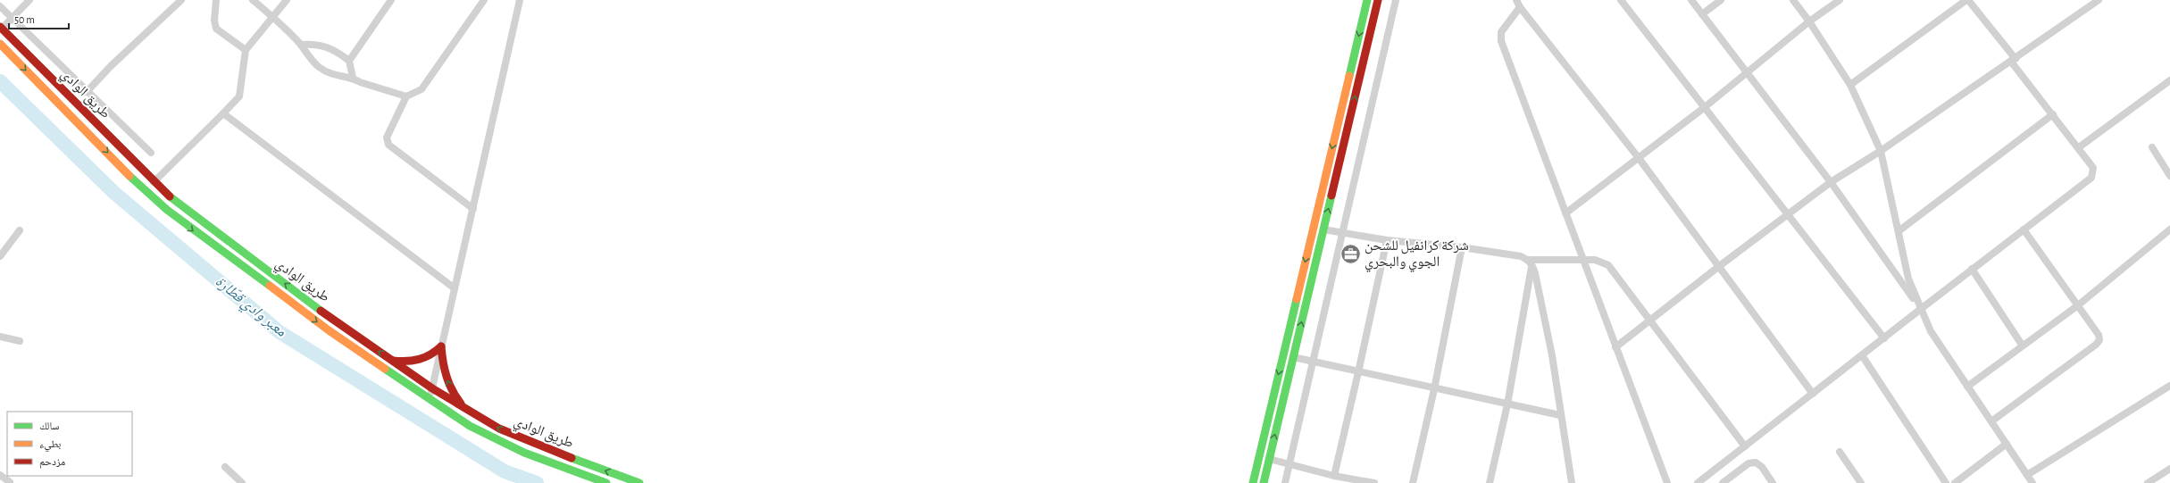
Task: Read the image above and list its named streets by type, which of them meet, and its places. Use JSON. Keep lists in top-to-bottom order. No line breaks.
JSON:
{"streets":{"main road":["طريق الوادي"]},"water":["معبر وادي قطّارة"],"places":{"office":["شركة كرانفيل للشحن الجوي والبحري"]},"legend":["سالك","بطيء","مزدحم"],"scale_bar":"50 m"}
